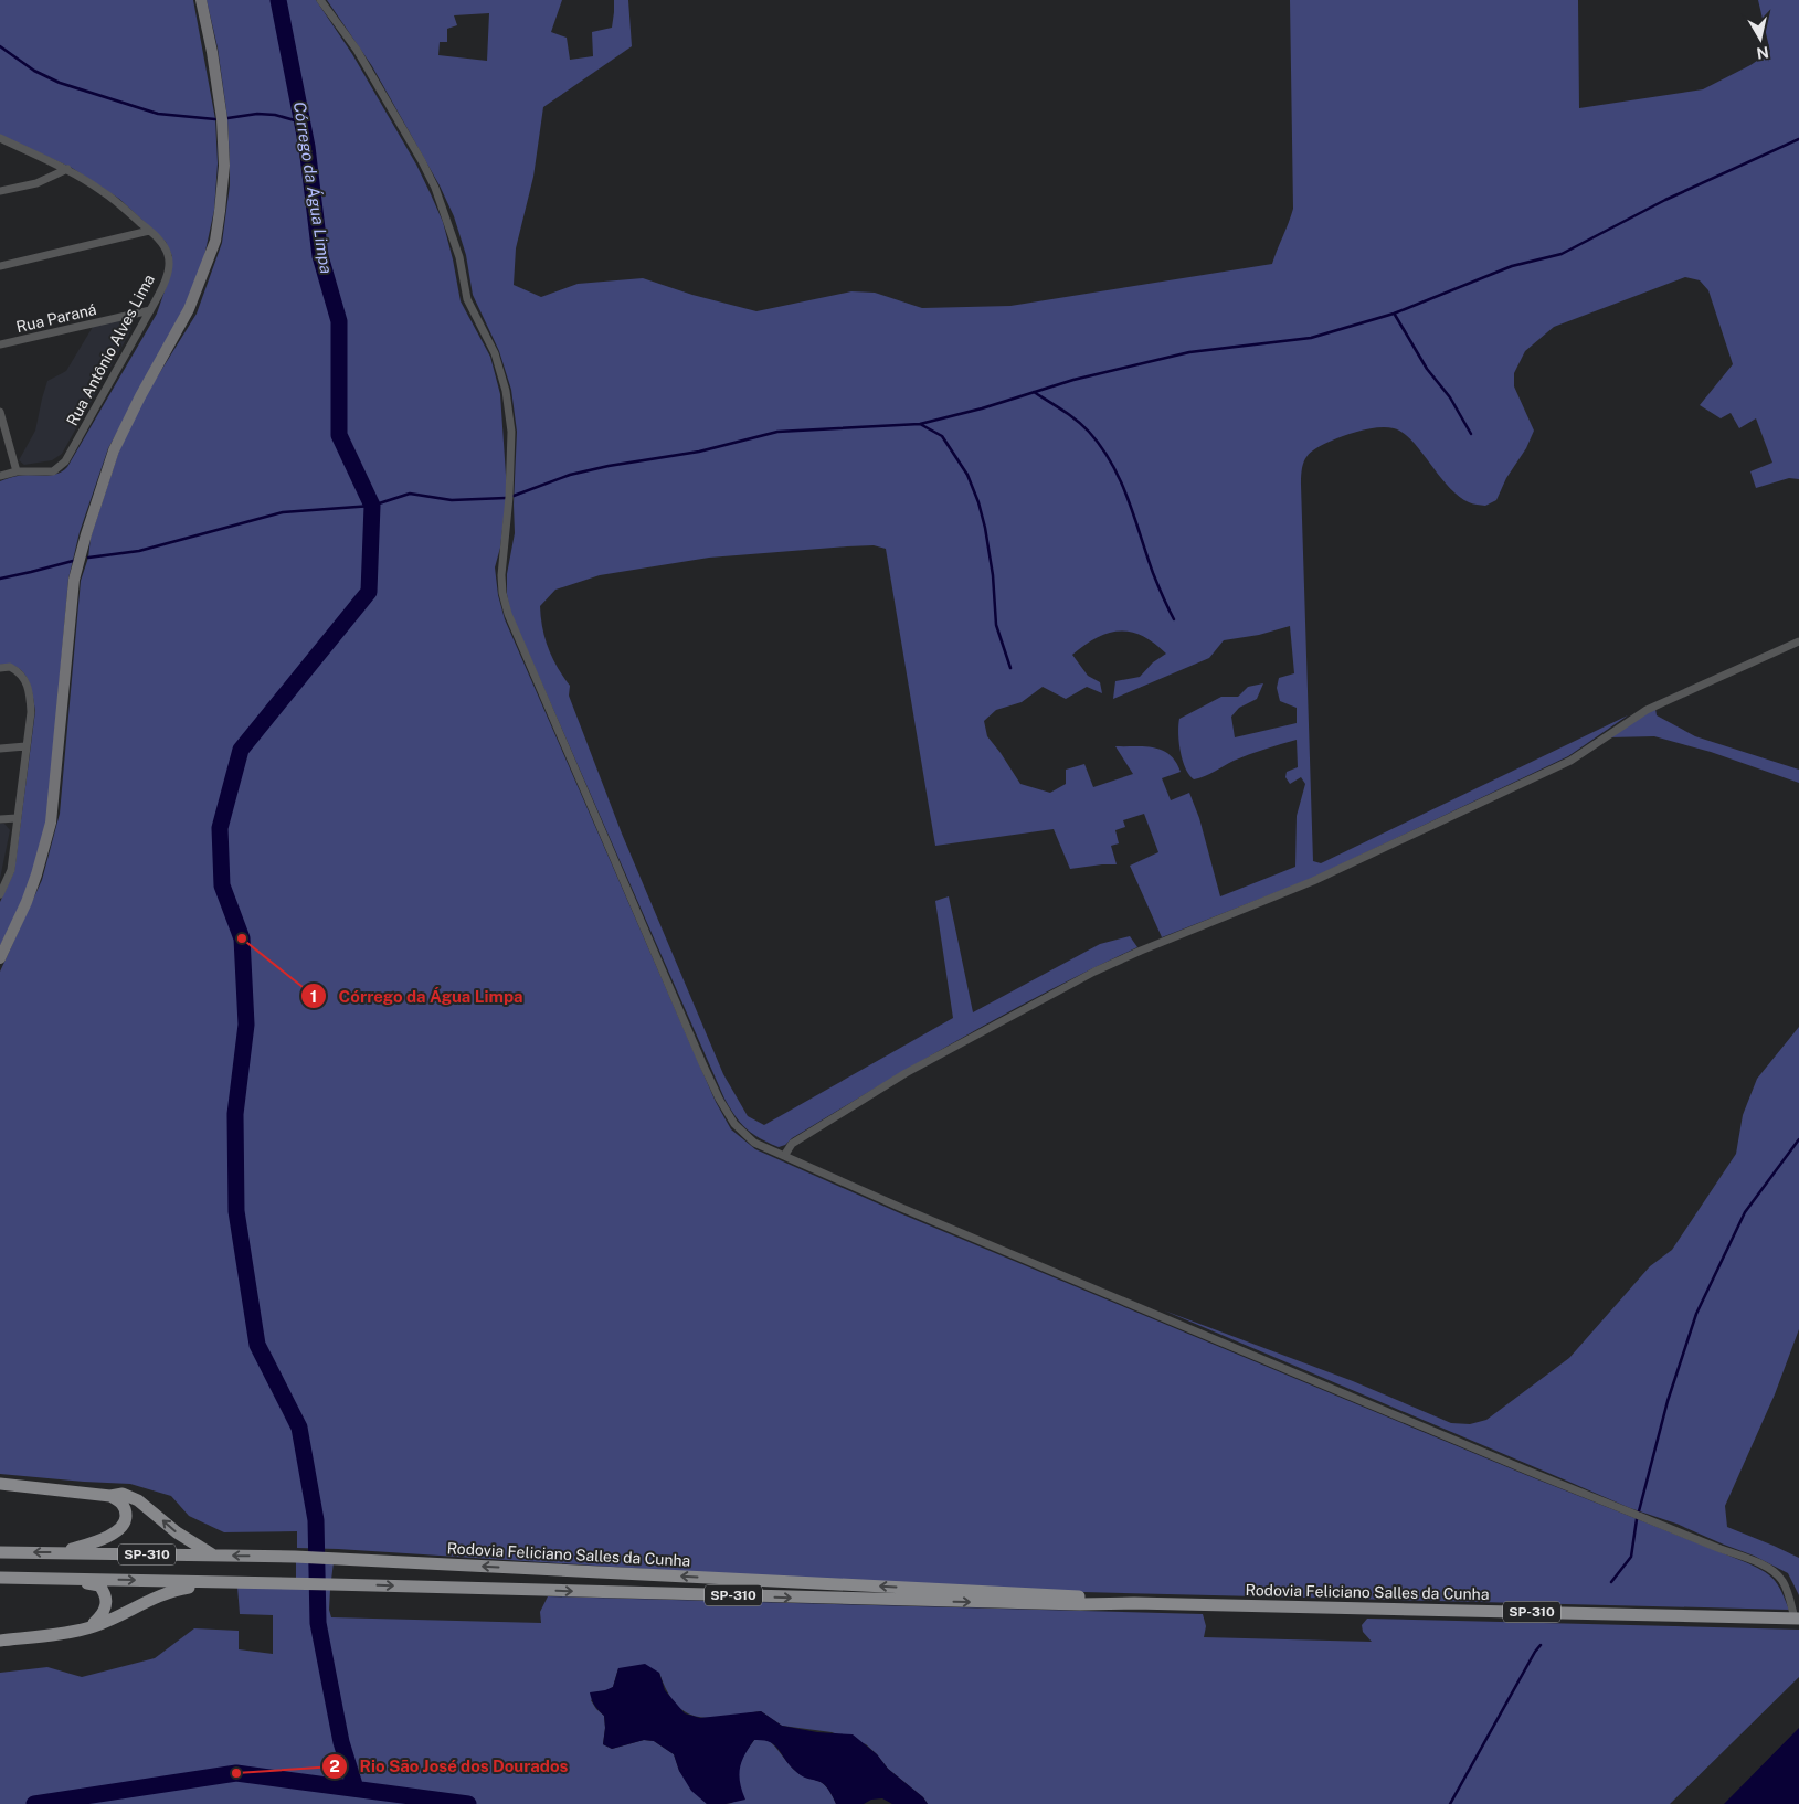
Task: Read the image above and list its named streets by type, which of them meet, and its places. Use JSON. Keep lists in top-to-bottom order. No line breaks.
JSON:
{"streets":{"main road":["SP-310","Rodovia Feliciano Salles da Cunha"],"street":["Rua Paraná","Rua Antônio Alves Lima"]},"crossings":[["Rua Paraná","Rua Antônio Alves Lima"]],"water":["Córrego da Água Limpa"],"places":["Córrego da Água Limpa","Rio São José dos Dourados"],"north":"bottom"}
